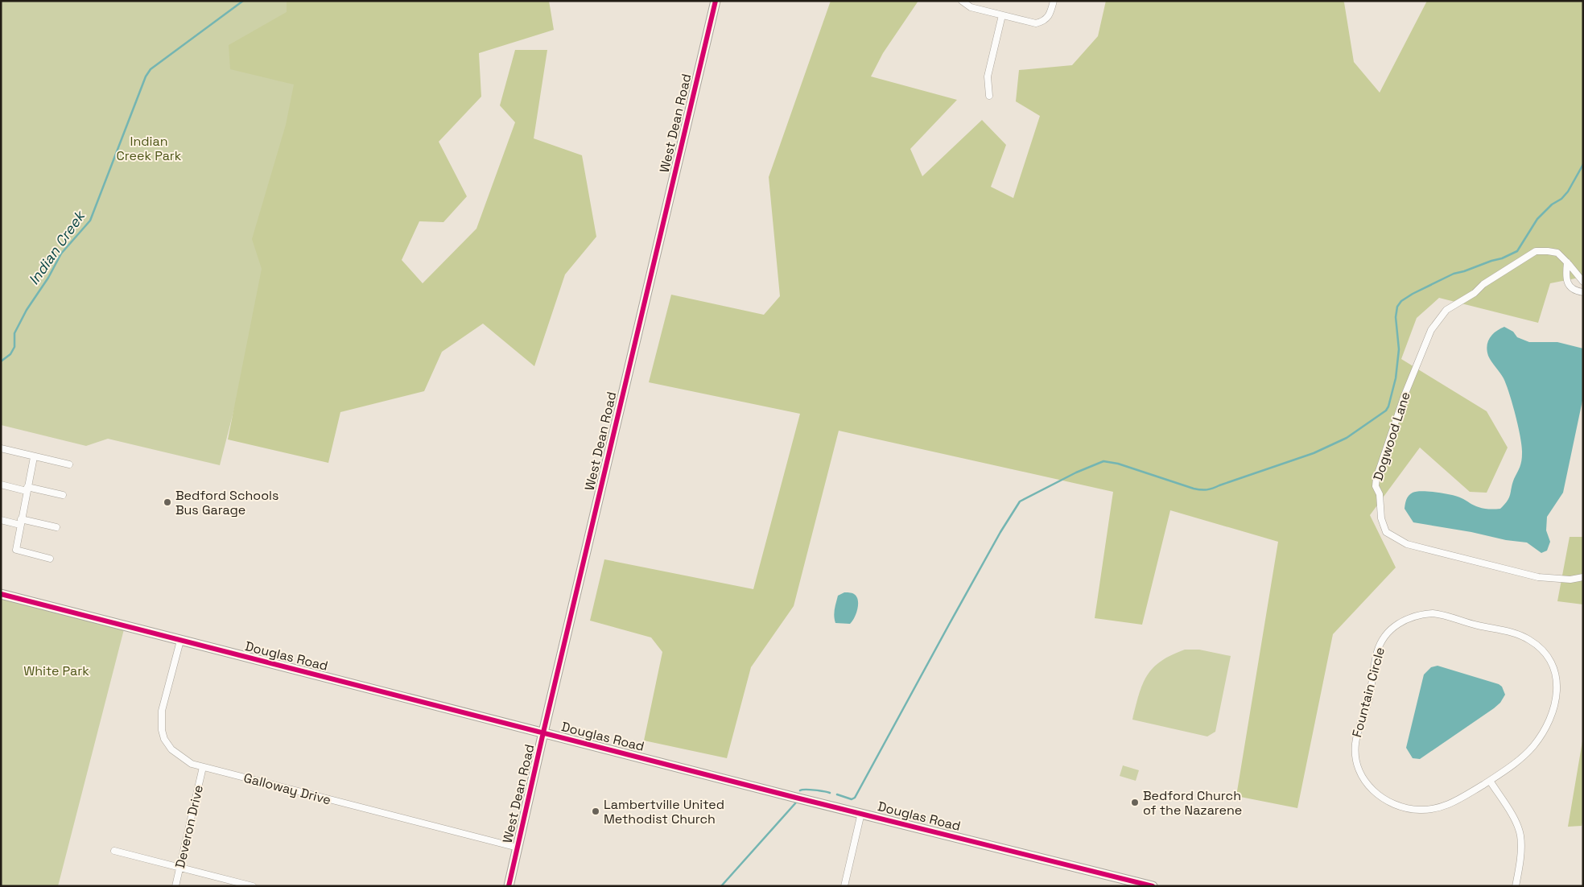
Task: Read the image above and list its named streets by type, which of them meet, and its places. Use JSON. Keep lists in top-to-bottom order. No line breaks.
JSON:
{"streets":{"street":["West Dean Road","Dogwood Lane","Douglas Road","Fountain Circle","Galloway Drive","Deveron Drive"]},"crossings":[["West Dean Road","Douglas Road"],["West Dean Road","Galloway Drive"],["Douglas Road","Galloway Drive"],["Galloway Drive","Deveron Drive"]],"water":["Indian Creek"],"parks":["Indian Creek Park","White Park"],"places":["Bedford Schools Bus Garage","Bedford Church of the Nazarene","Lambertville United Methodist Church"]}
